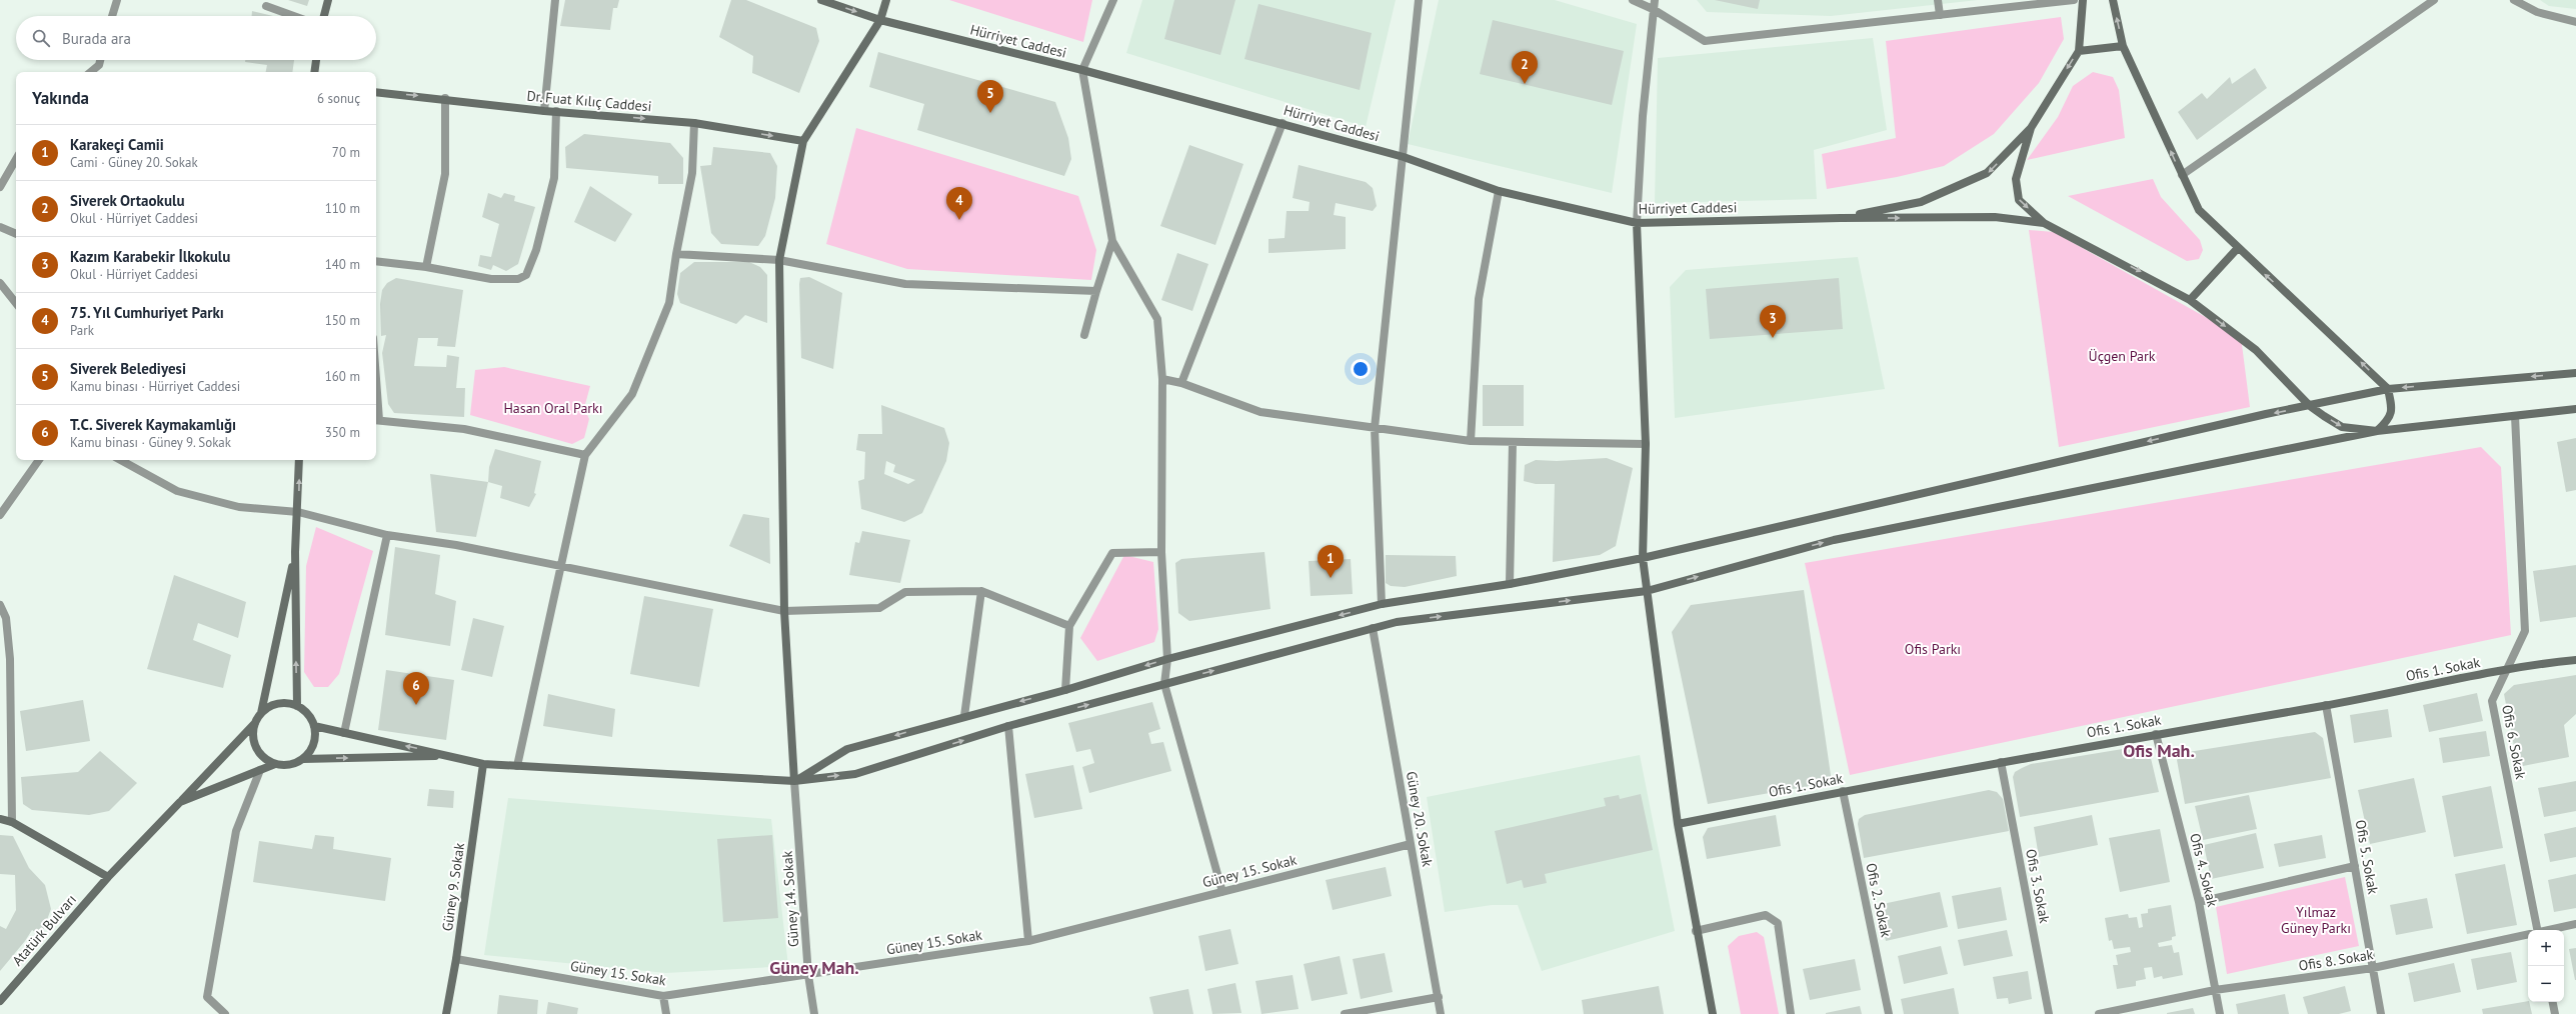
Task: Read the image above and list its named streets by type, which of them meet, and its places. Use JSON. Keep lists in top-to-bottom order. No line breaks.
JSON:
{"streets":{"main road":["Hürriyet Caddesi","Dr. Fuat Kılıç Caddesi","Ofis 1. Sokak","Güney 9. Sokak","Atatürk Bulvarı"],"street":["Ofis 6. Sokak","Güney 20. Sokak","Ofis 5. Sokak","Ofis 4. Sokak","Güney 15. Sokak","Ofis 3. Sokak","Güney 14. Sokak","Ofis 2. Sokak","Ofis 8. Sokak"]},"crossings":[["Ofis 1. Sokak","Ofis 6. Sokak"],["Ofis 1. Sokak","Ofis 5. Sokak"],["Ofis 1. Sokak","Ofis 4. Sokak"],["Ofis 1. Sokak","Ofis 3. Sokak"],["Ofis 1. Sokak","Ofis 2. Sokak"],["Güney 20. Sokak","Güney 15. Sokak"],["Ofis 5. Sokak","Ofis 8. Sokak"],["Ofis 4. Sokak","Ofis 8. Sokak"],["Güney 15. Sokak","Güney 9. Sokak"],["Güney 15. Sokak","Güney 14. Sokak"]],"one_way":["Dr. Fuat Kılıç Caddesi"],"districts":["Ofis Mah.","Güney Mah."],"parks":["Üçgen Park","Hasan Oral Parkı","Ofis Parkı","Yılmaz Güney Parkı"],"page":{"search":"Burada ara","pins":["2","5","4","3","1","6"],"heading":["Yakında","6 sonuç"],"list":[{"mark":"1","name":"Karakeçi Camii","note":"Cami · Güney 20. Sokak","value":"70 m"},{"mark":"2","name":"Siverek Ortaokulu","note":"Okul · Hürriyet Caddesi","value":"110 m"},{"mark":"3","name":"Kazım Karabekir İlkokulu","note":"Okul · Hürriyet Caddesi","value":"140 m"},{"mark":"4","name":"75. Yıl Cumhuriyet Parkı","note":"Park","value":"150 m"},{"mark":"5","name":"Siverek Belediyesi","note":"Kamu binası · Hürriyet Caddesi","value":"160 m"},{"mark":"6","name":"T.C. Siverek Kaymakamlığı","note":"Kamu binası · Güney 9. Sokak","value":"350 m"}],"map_buttons":["+","−"]}}
